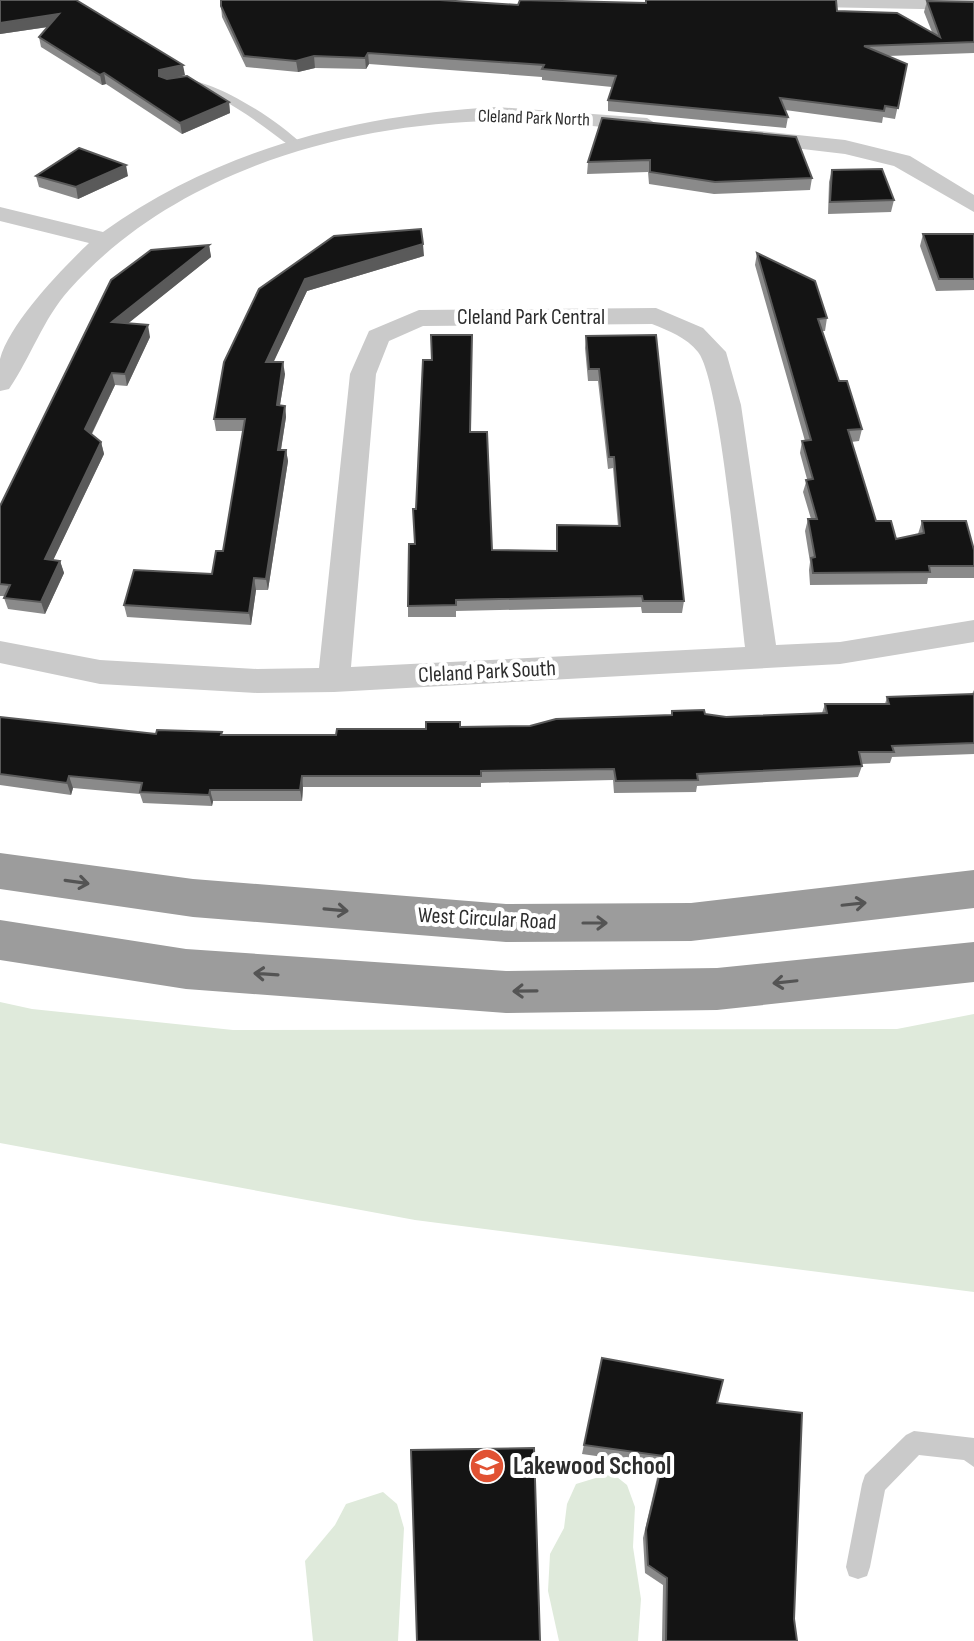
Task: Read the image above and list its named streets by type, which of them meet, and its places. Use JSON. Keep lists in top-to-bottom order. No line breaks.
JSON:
{"streets":{"highway":["West Circular Road"],"street":["Cleland Park North","Cleland Park Central","Cleland Park South"]},"crossings":[["Cleland Park Central","Cleland Park South"]],"places":{"school or university":["Lakewood School"]}}
